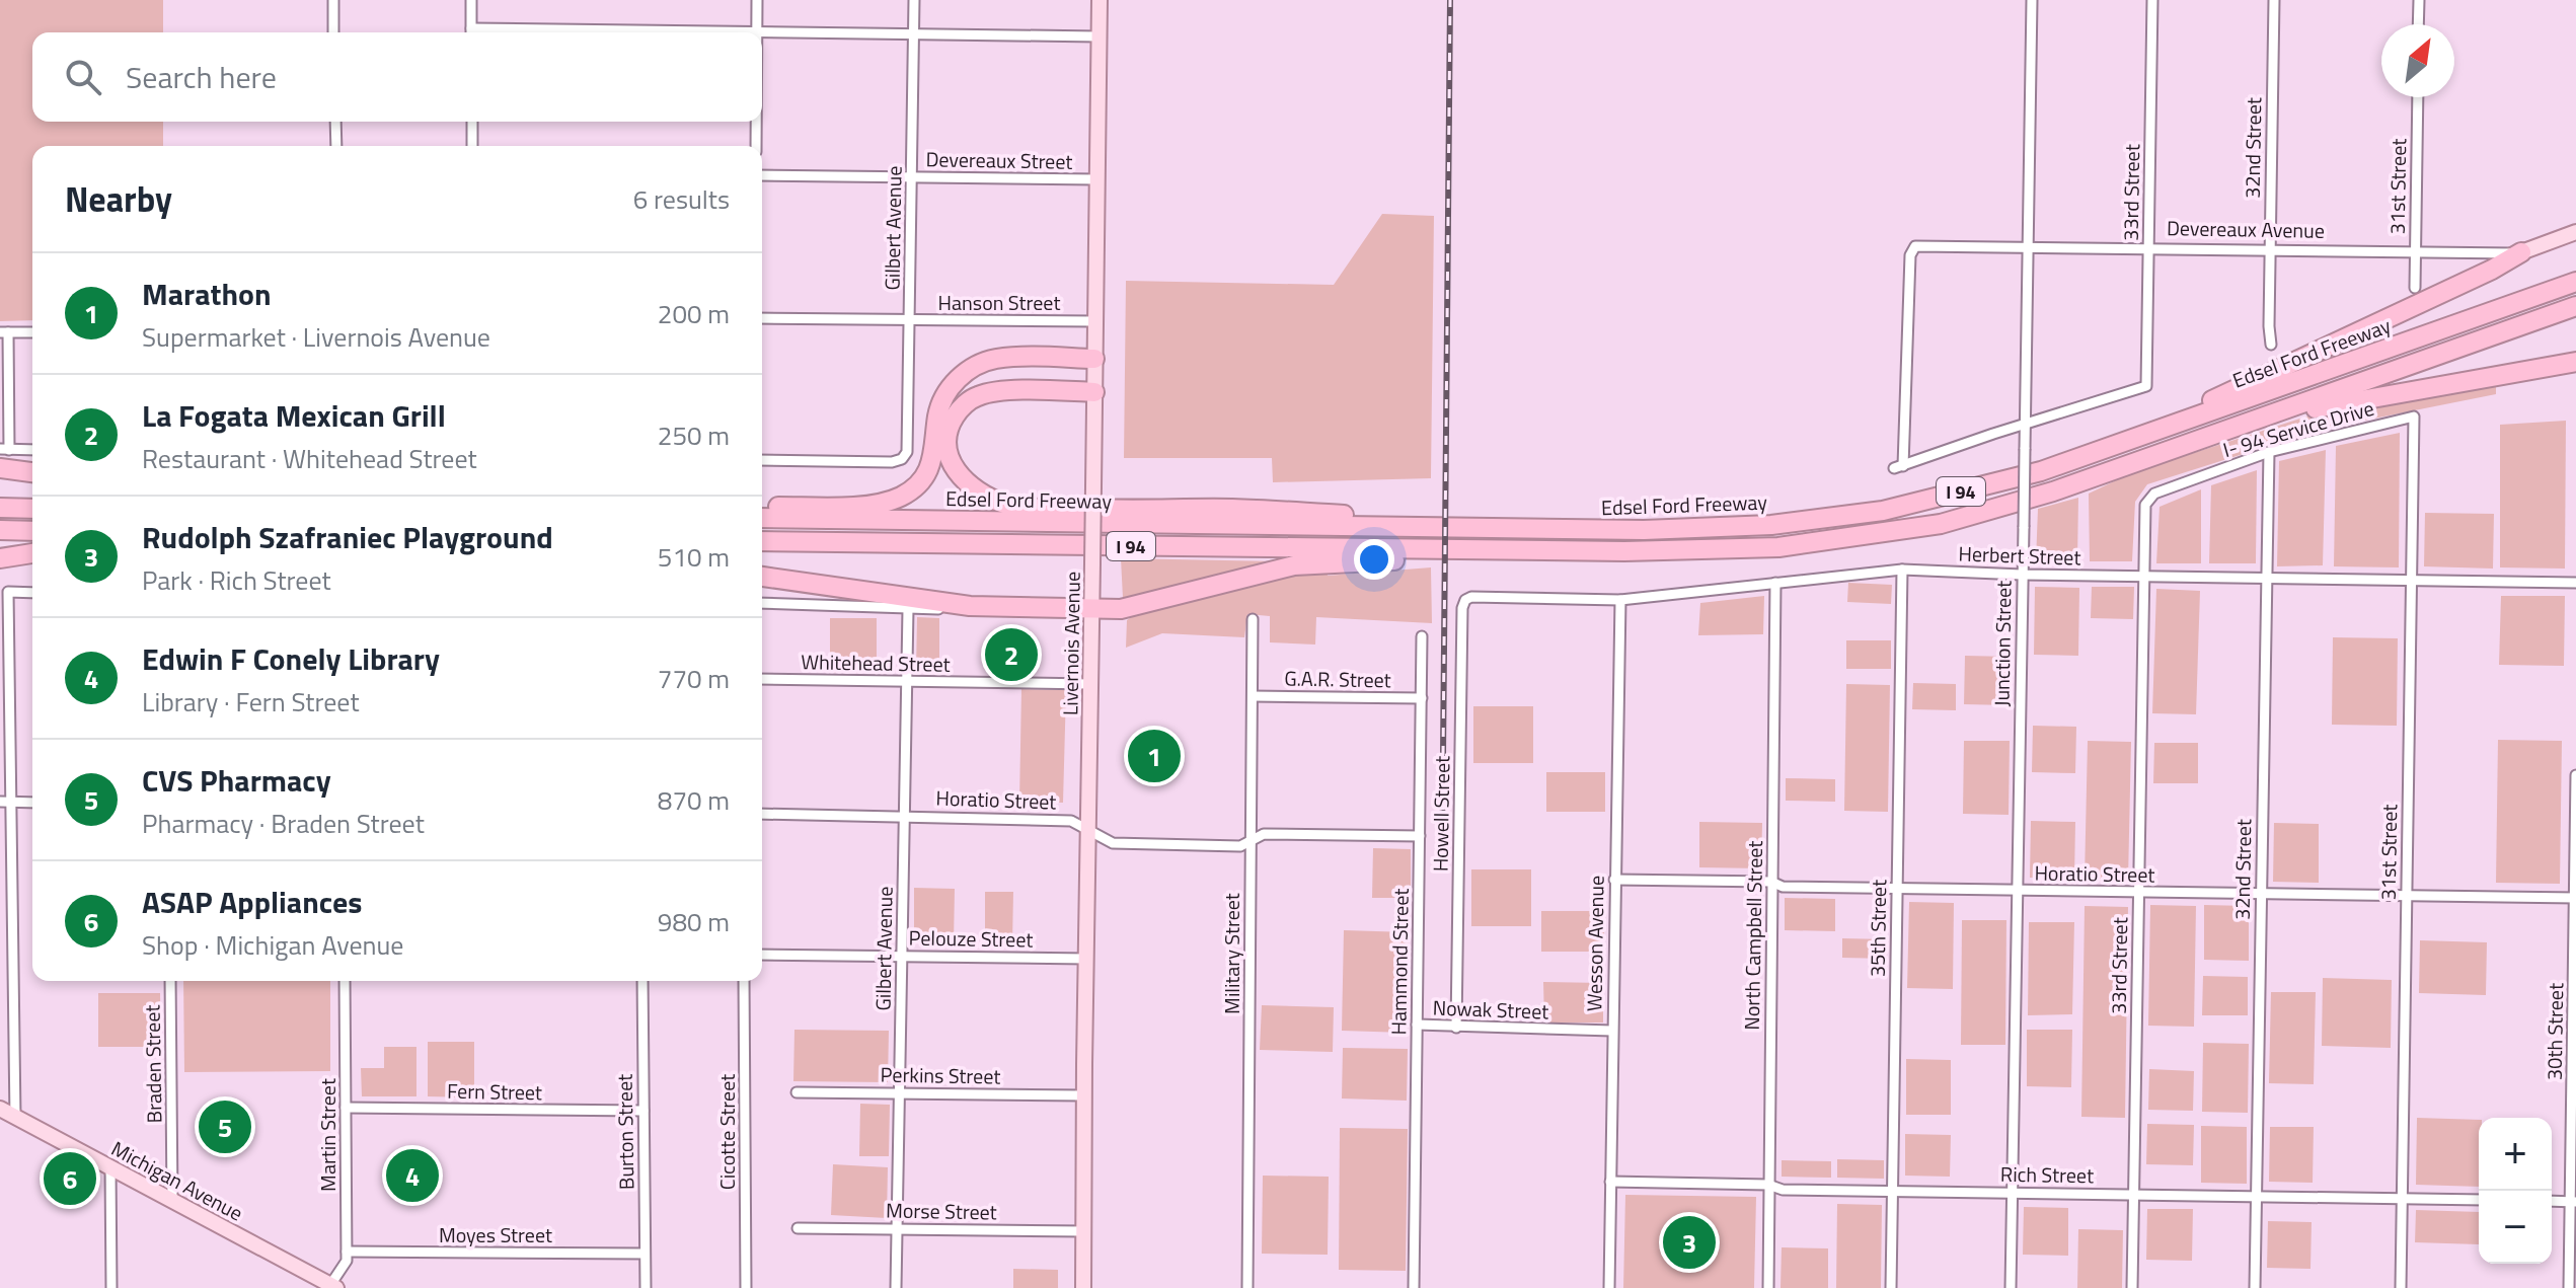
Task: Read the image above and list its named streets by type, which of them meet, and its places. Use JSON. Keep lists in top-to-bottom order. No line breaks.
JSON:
{"streets":{"highway":["Edsel Ford Freeway","I 94"],"main road":["Devereaux Avenue","Livernois Avenue","Michigan Avenue"],"street":["32nd Street","Devereaux Street","31st Street","33rd Street","Gilbert Avenue","Hanson Street","I- 94 Service Drive","Herbert Street","Junction Street","Whitehead Street","G.A.R. Street","Horatio Street","Howell Street","35th Street","North Campbell Street","Pelouze Street","Wesson Avenue","Military Street","Hammond Street","Nowak Street","30th Street","Braden Street","Perkins Street","Fern Street","Burton Street","Cicotte Street","Martin Street","Rich Street","Morse Street","Moyes Street"]},"crossings":[["32nd Street","Devereaux Avenue"],["32nd Street","I- 94 Service Drive"],["32nd Street","Herbert Street"],["32nd Street","Horatio Street"],["32nd Street","Rich Street"],["Devereaux Street","Gilbert Avenue"],["Devereaux Street","Livernois Avenue"],["31st Street","Devereaux Avenue"],["31st Street","I- 94 Service Drive"],["31st Street","Herbert Street"],["31st Street","Horatio Street"],["31st Street","Rich Street"],["33rd Street","Devereaux Avenue"],["33rd Street","I- 94 Service Drive"],["33rd Street","Herbert Street"],["33rd Street","Junction Street"],["33rd Street","Horatio Street"],["33rd Street","Rich Street"],["Gilbert Avenue","Hanson Street"],["Gilbert Avenue","Whitehead Street"],["Gilbert Avenue","Horatio Street"],["Gilbert Avenue","Pelouze Street"],["Gilbert Avenue","Perkins Street"],["Gilbert Avenue","Morse Street"],["Devereaux Avenue","Junction Street"],["Hanson Street","Livernois Avenue"],["Herbert Street","Junction Street"],["Herbert Street","Howell Street"],["Herbert Street","35th Street"],["Herbert Street","North Campbell Street"],["Herbert Street","Wesson Avenue"],["Livernois Avenue","Whitehead Street"],["Livernois Avenue","Horatio Street"],["Livernois Avenue","Pelouze Street"],["Livernois Avenue","Perkins Street"],["Livernois Avenue","Morse Street"],["Junction Street","Horatio Street"],["Junction Street","Rich Street"],["G.A.R. Street","Military Street"],["G.A.R. Street","Hammond Street"],["Horatio Street","35th Street"],["Horatio Street","North Campbell Street"],["Horatio Street","Wesson Avenue"],["Horatio Street","Military Street"],["Horatio Street","Hammond Street"],["Horatio Street","30th Street"],["Howell Street","Nowak Street"],["35th Street","Rich Street"],["North Campbell Street","Rich Street"],["Wesson Avenue","Nowak Street"],["Wesson Avenue","Rich Street"],["Hammond Street","Nowak Street"],["Braden Street","Michigan Avenue"],["Fern Street","Burton Street"],["Fern Street","Martin Street"],["Burton Street","Moyes Street"],["Martin Street","Michigan Avenue"],["Martin Street","Moyes Street"]],"north":"top right","page":{"search":"Search here","heading":["Nearby","6 results"],"list":[{"mark":"1","name":"Marathon","note":"Supermarket · Livernois Avenue","value":"200 m"},{"mark":"2","name":"La Fogata Mexican Grill","note":"Restaurant · Whitehead Street","value":"250 m"},{"mark":"3","name":"Rudolph Szafraniec Playground","note":"Park · Rich Street","value":"510 m"},{"mark":"4","name":"Edwin F Conely Library","note":"Library · Fern Street","value":"770 m"},{"mark":"5","name":"CVS Pharmacy","note":"Pharmacy · Braden Street","value":"870 m"},{"mark":"6","name":"ASAP Appliances","note":"Shop · Michigan Avenue","value":"980 m"}],"pins":["2","1","5","4","6","3"],"map_buttons":["+","−"]}}
